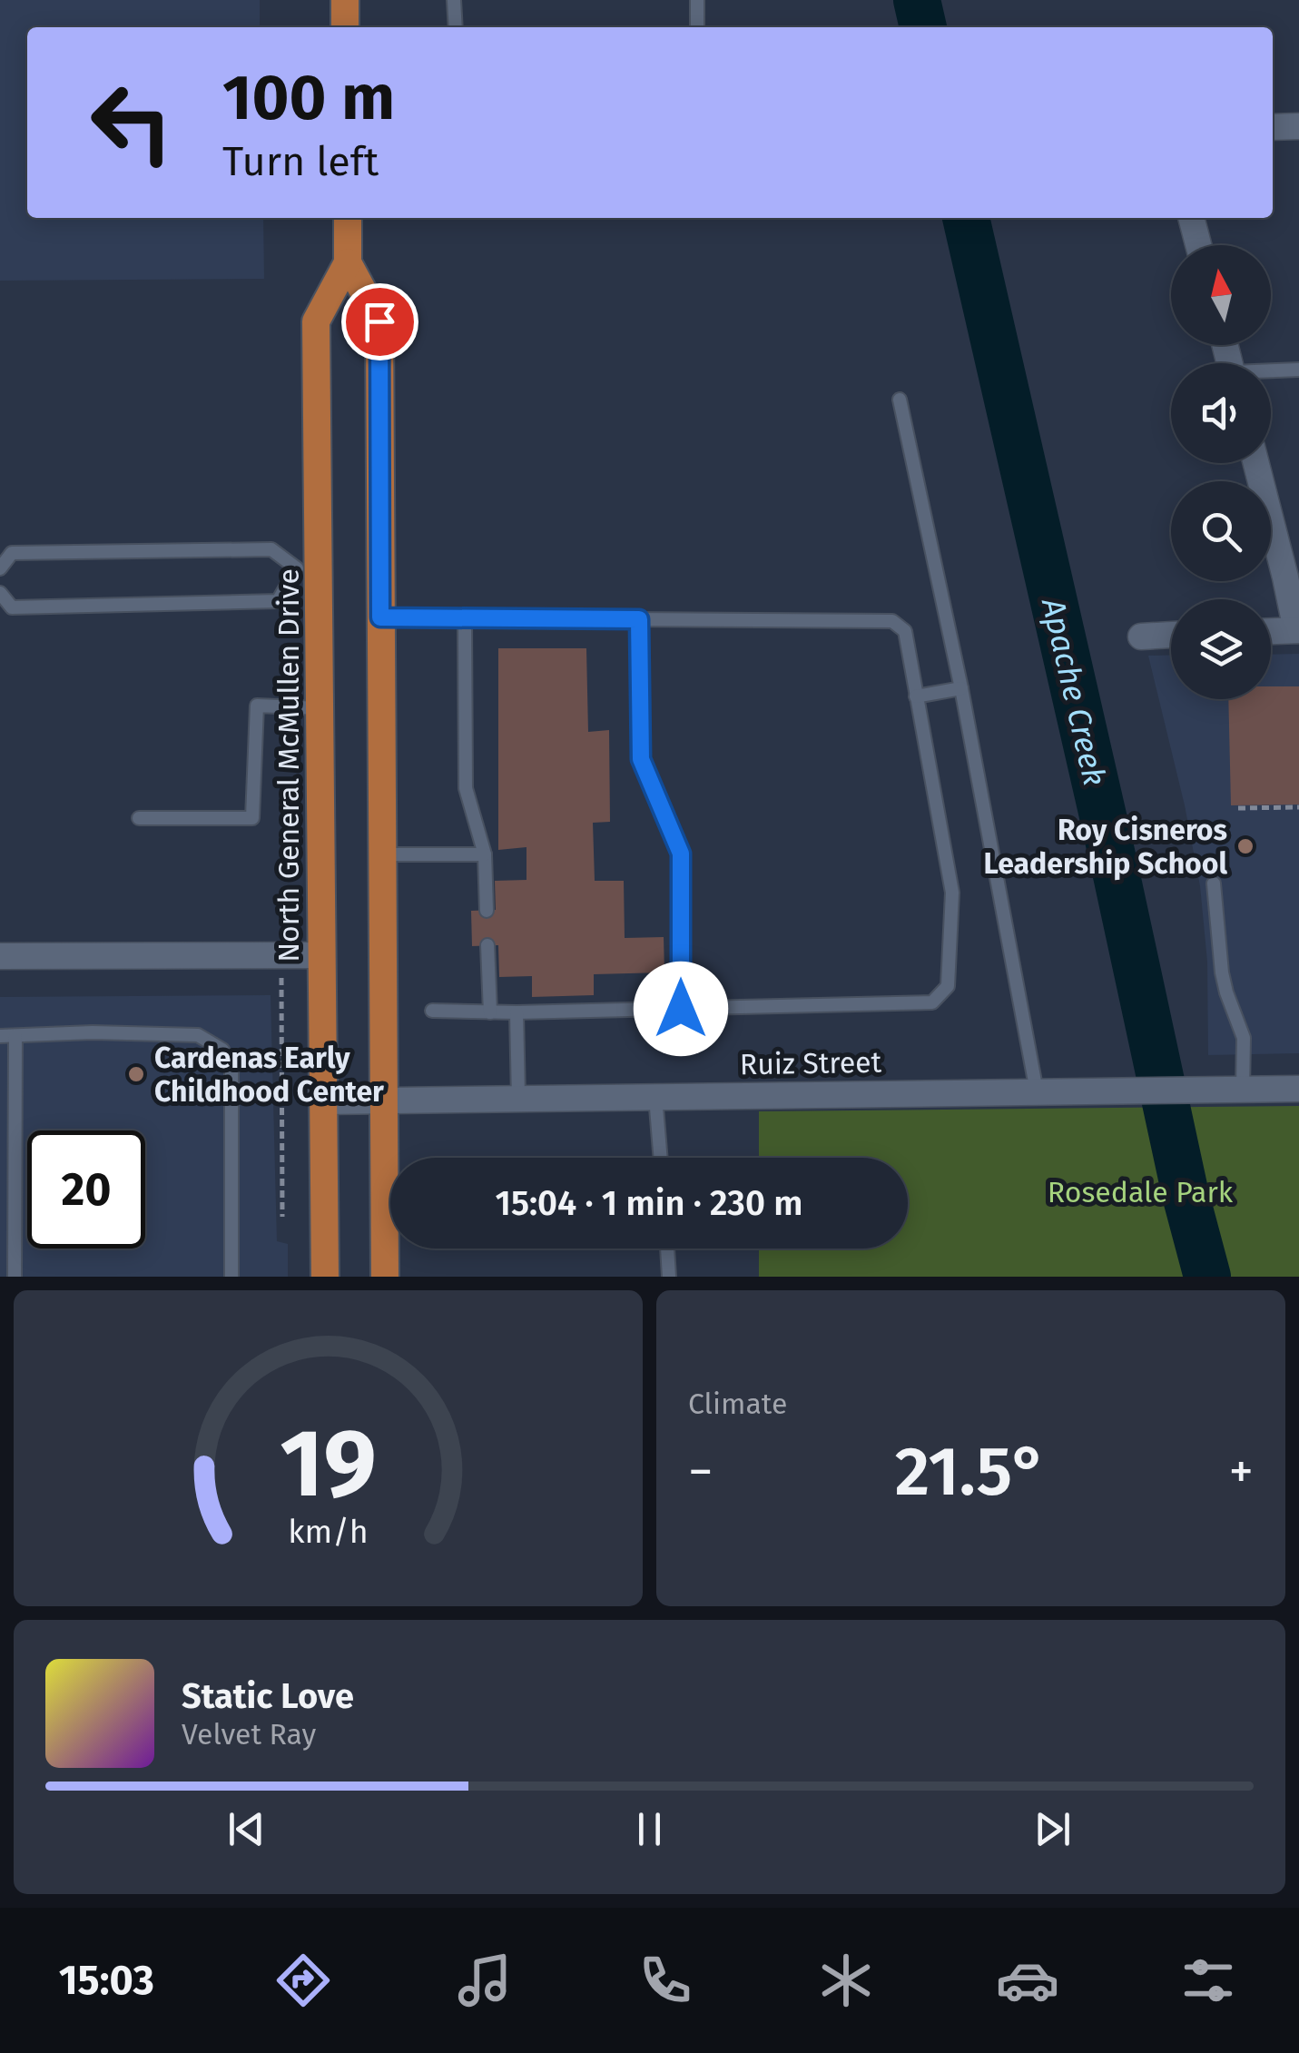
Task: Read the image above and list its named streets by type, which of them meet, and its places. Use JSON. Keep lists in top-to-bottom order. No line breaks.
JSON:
{"streets":{"main road":["North General McMullen Drive"],"street":["Ruiz Street"]},"crossings":[["North General McMullen Drive","Ruiz Street"]],"water":["Apache Creek"],"parks":["Rosedale Park"],"places":["Roy Cisneros Leadership School","Cardenas Early Childhood Center"],"north":"top","page":{"turn":["100 m","Turn left"],"limit":"20","trip":"15:04 · 1 min · 230 m","tile":"Climate","heat":["−","21.5°","+"],"song":["Static Love","Velvet Ray"],"tabs":"15:03","gauge":["19","km/h"]}}
